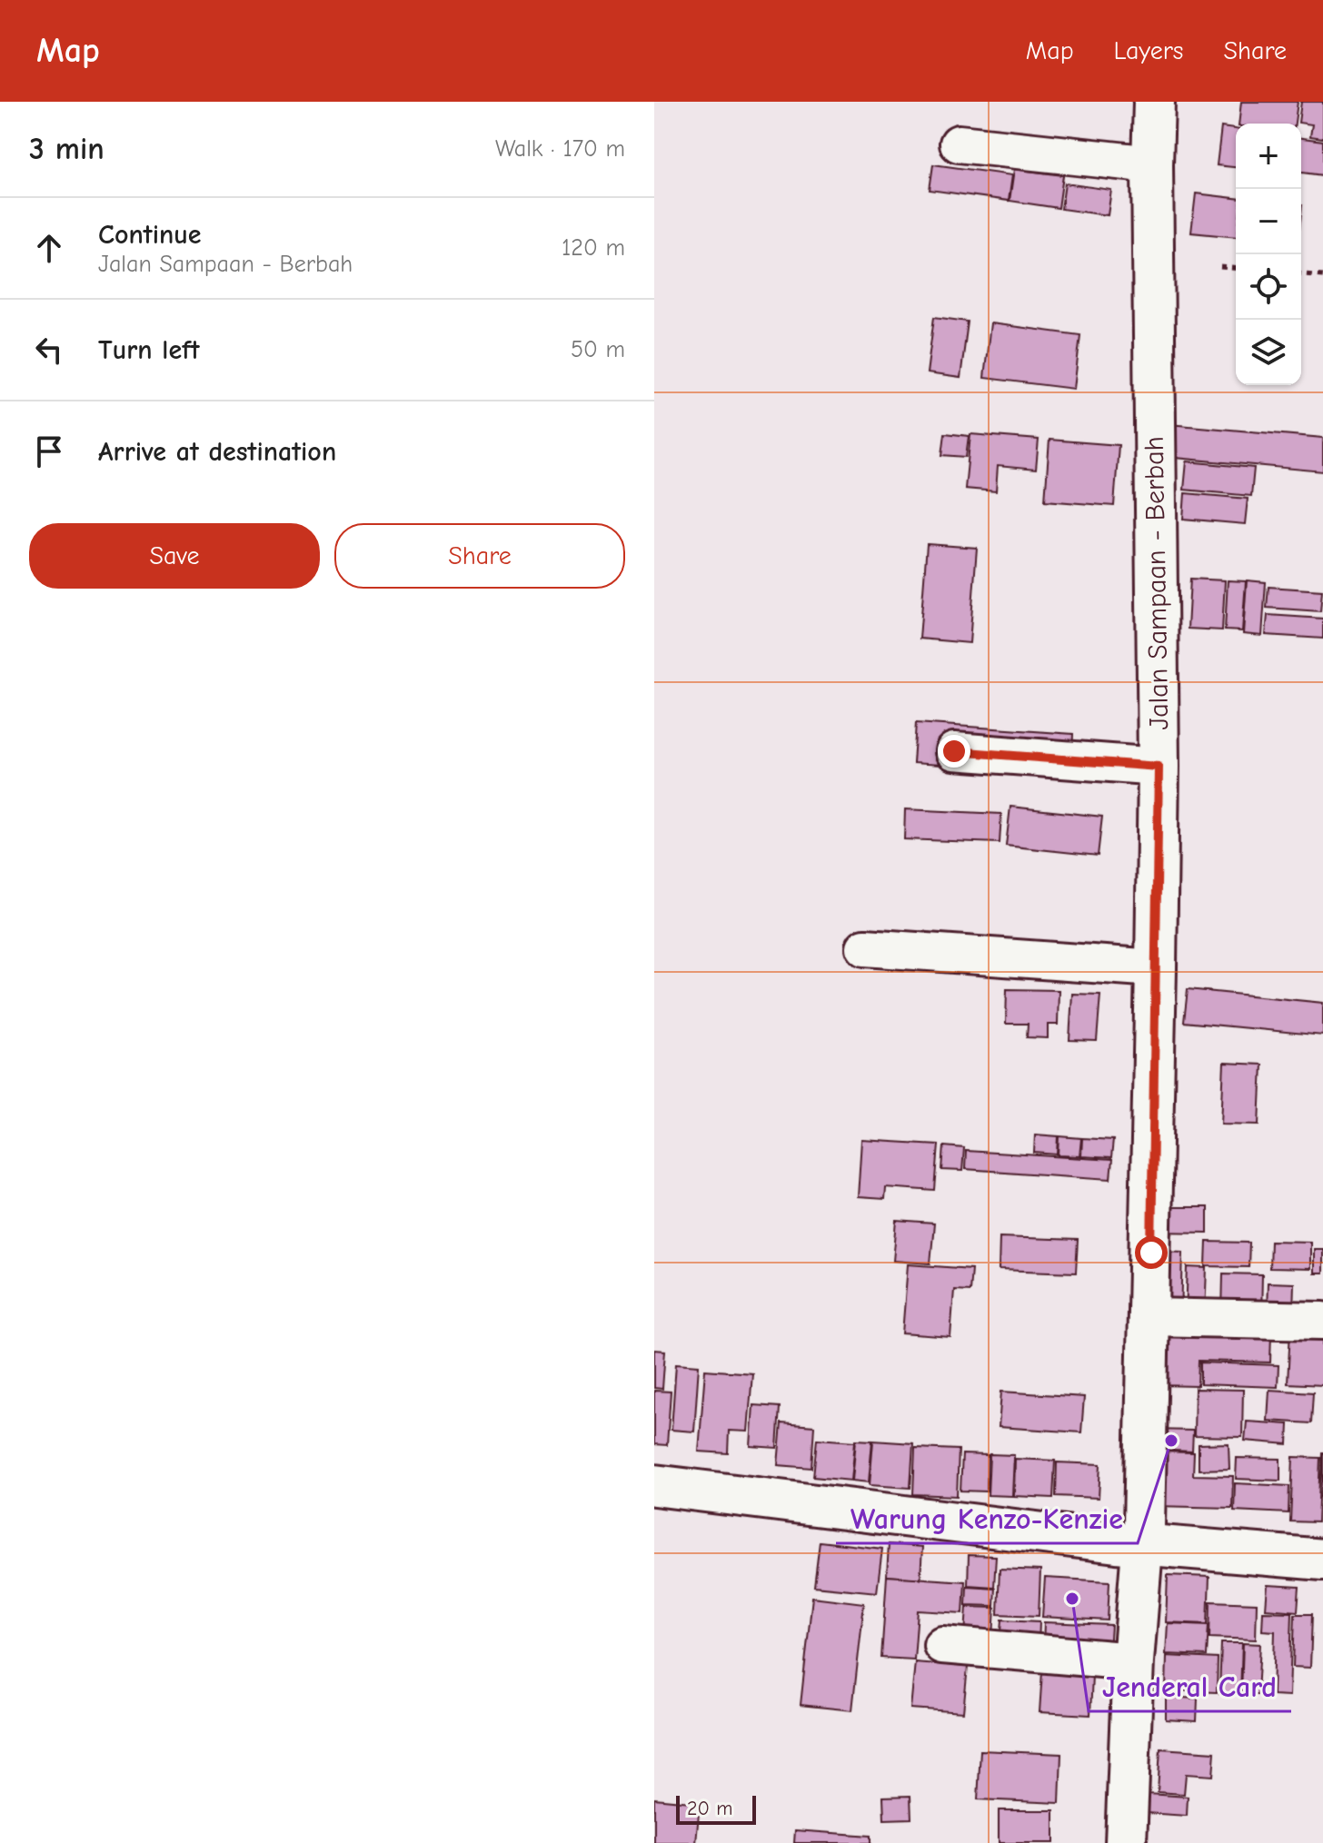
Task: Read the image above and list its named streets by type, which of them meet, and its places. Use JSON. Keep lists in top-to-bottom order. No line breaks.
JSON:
{"streets":{"main road":["Jalan Sampaan - Berbah"]},"places":["Warung Kenzo-Kenzie","Jenderal Card"],"scale_bar":"20 m","page":{"header":"Map","nav":["Map","Layers","Share"],"heading":["3 min","Walk · 170 m"],"map_buttons":["+","−"],"list":[["Continue","Jalan Sampaan - Berbah","120 m"],["Turn left","50 m"],"Arrive at destination"],"buttons":["Save","Share"],"scale":"20 m"}}
